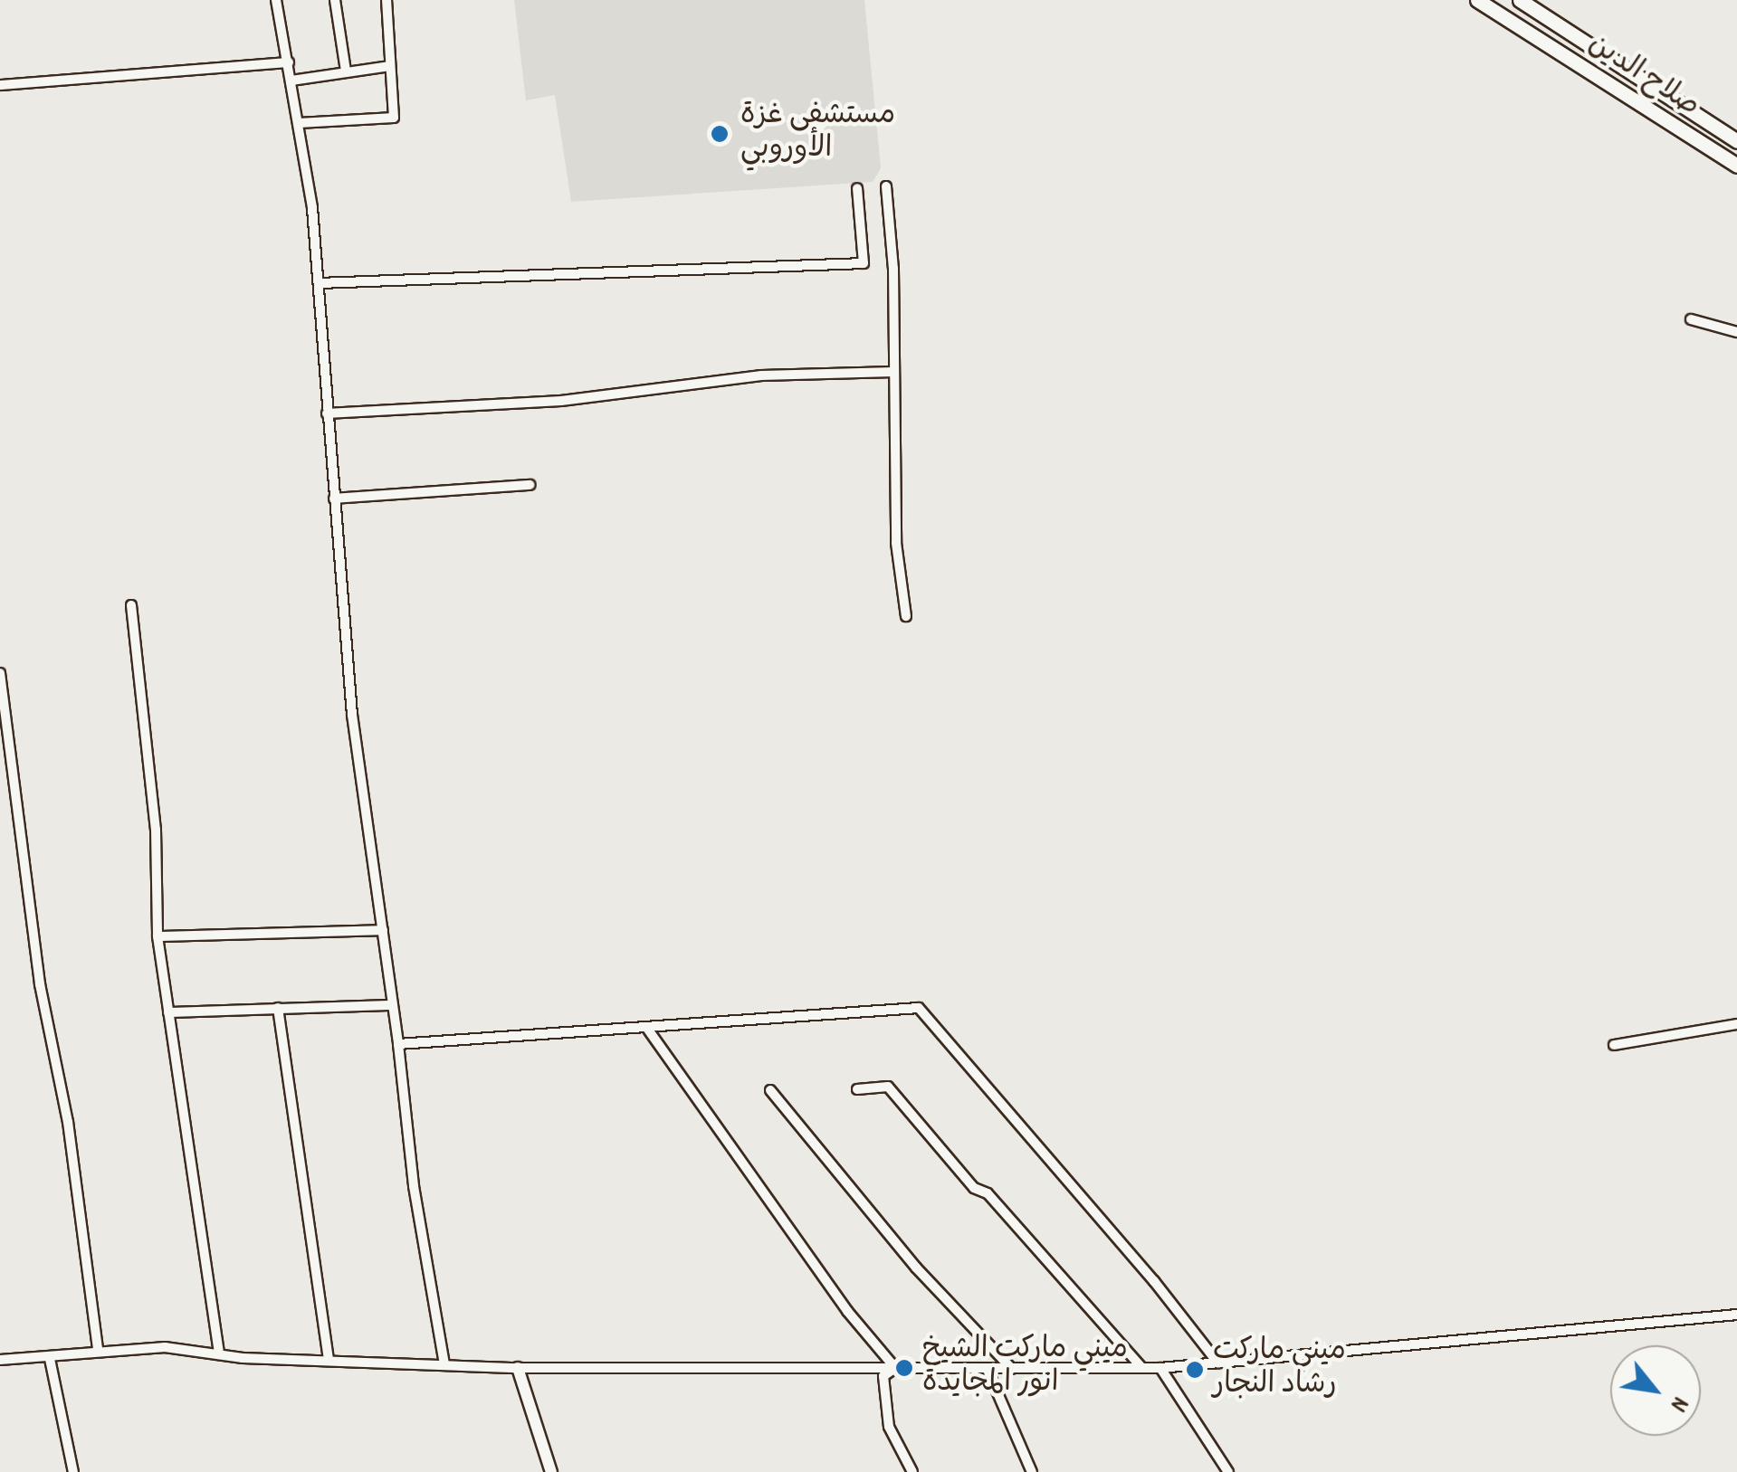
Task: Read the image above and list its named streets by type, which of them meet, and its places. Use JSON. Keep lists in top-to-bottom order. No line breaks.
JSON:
{"streets":{"highway":["صلاح الدين"]},"places":["مستشفى غزة الأوروبي","ميني ماركت الشيخ انور المجايدة","ميني ماركت رشاد النجار"],"north":"bottom right"}
